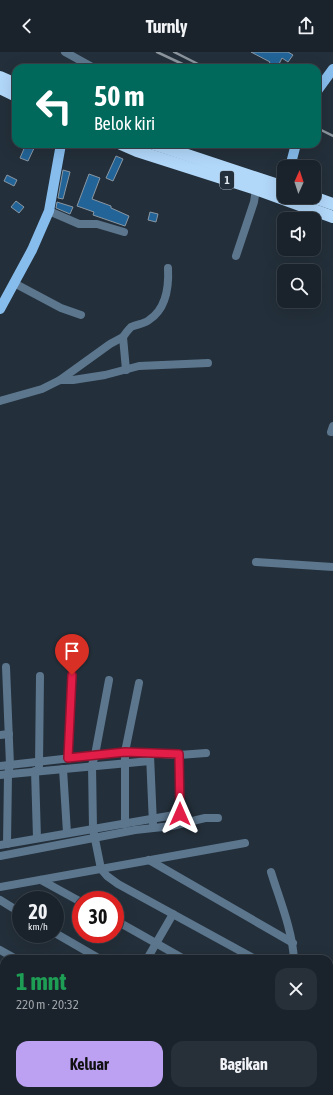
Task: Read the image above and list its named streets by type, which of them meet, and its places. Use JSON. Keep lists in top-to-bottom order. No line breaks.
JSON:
{"streets":{"highway":["1"]},"north":"top","page":{"header":"Turnly","turn":["50 m","Belok kiri"],"speed":"20 km/h","limit":"30","heading":["1 mnt","220 m · 20:32"],"buttons":["Keluar","Bagikan"]}}
